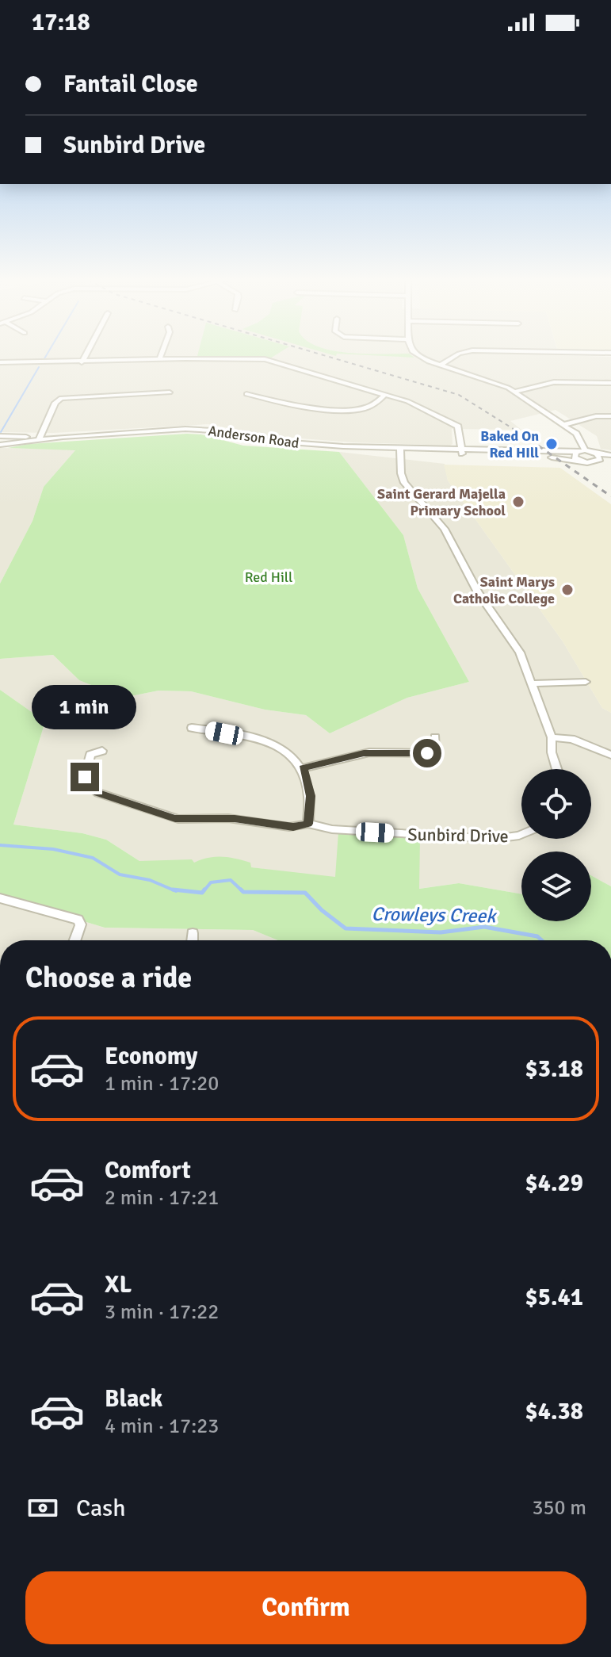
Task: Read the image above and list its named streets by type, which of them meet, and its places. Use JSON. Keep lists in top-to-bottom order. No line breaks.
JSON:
{"streets":{"street":["Anderson Road","Sunbird Drive"]},"water":["Crowleys Creek"],"parks":["Red Hill"],"places":["Baked On Red HIll","Saint Gerard Majella Primary School","Saint Marys Catholic College"],"page":{"status":"17:18","banner":["Fantail Close","Sunbird Drive"],"bubble":"1 min","heading":"Choose a ride","list":[{"name":"Economy","note":"1 min · 17:20","value":"$3.18"},{"name":"Comfort","note":"2 min · 17:21","value":"$4.29"},{"name":"XL","note":"3 min · 17:22","value":"$5.41"},{"name":"Black","note":"4 min · 17:23","value":"$4.38"}],"pay":["Cash","350 m"],"buttons":"Confirm"}}
